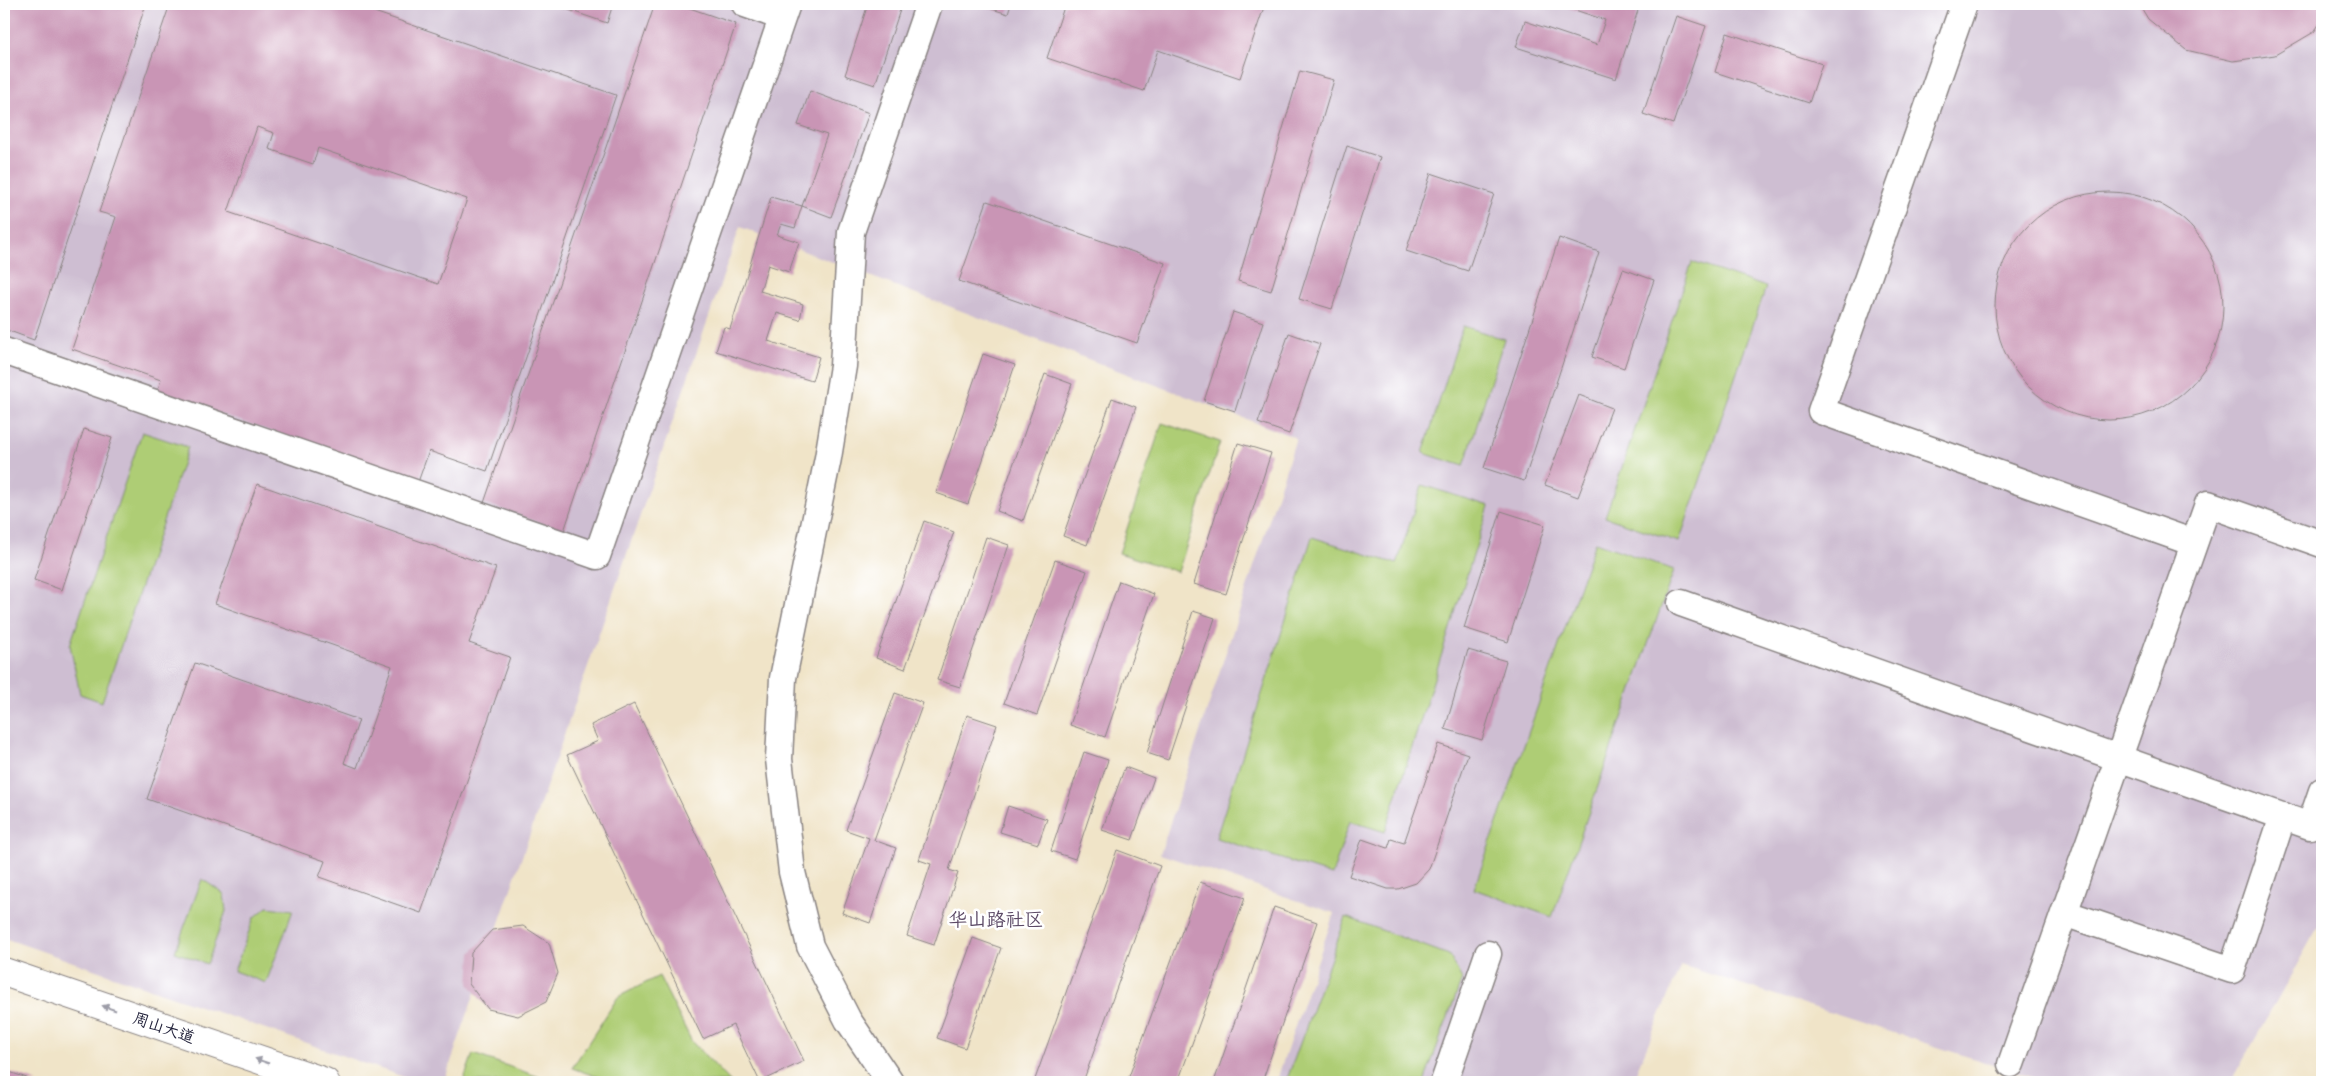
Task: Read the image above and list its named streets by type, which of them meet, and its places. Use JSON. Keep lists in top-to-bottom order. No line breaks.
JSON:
{"streets":{"main road":["周山大道"]},"districts":["华山路社区"]}
